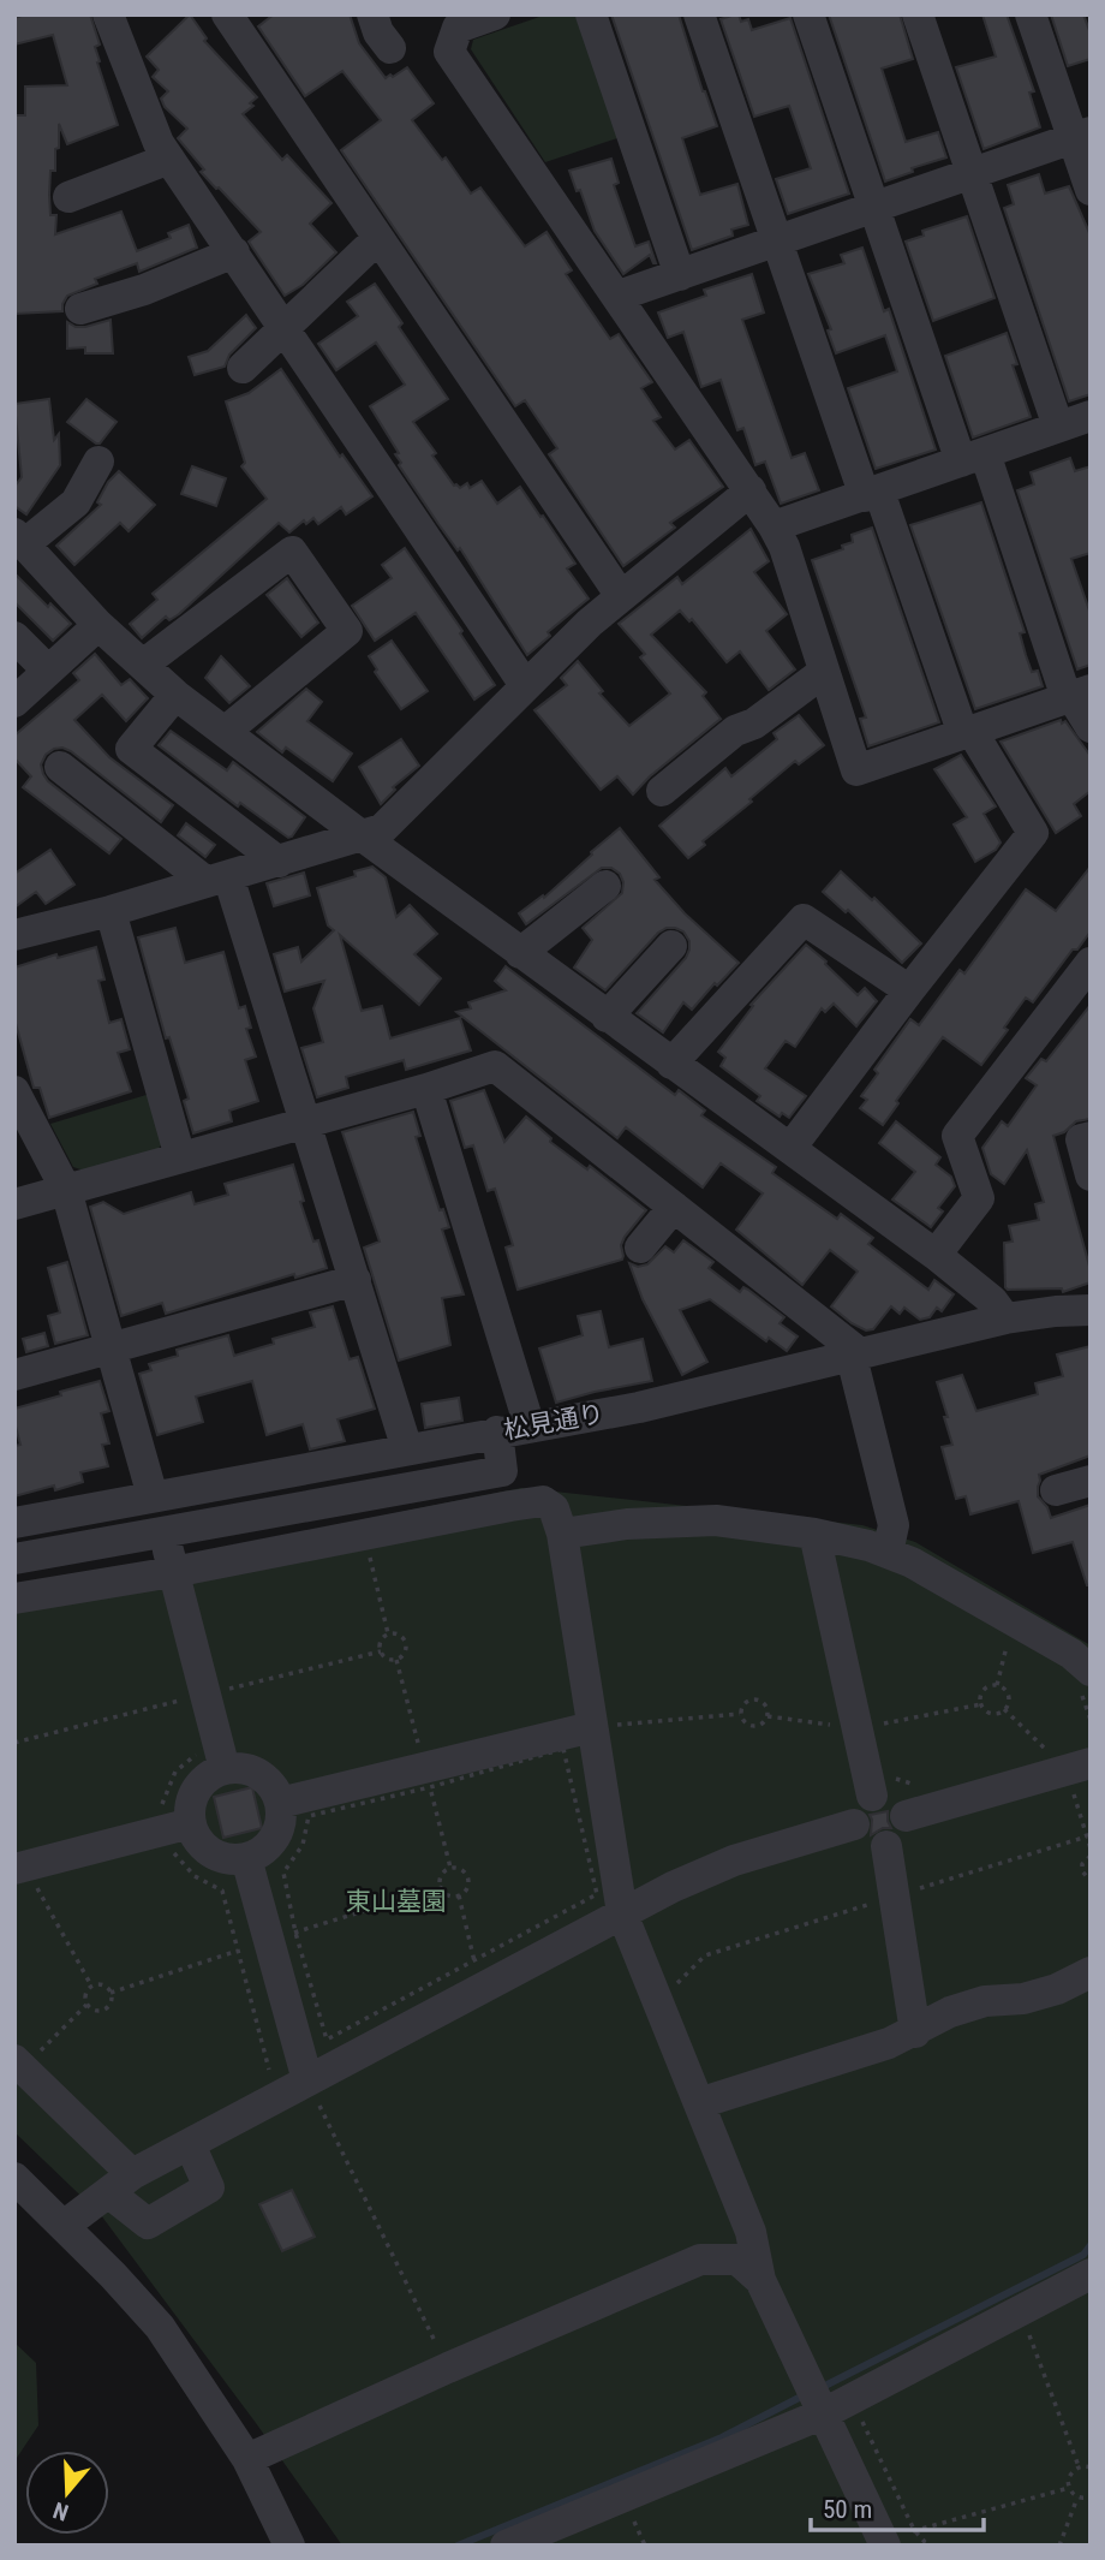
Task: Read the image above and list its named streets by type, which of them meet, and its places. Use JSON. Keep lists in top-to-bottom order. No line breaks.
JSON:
{"streets":{"street":["松見通り"]},"parks":["東山墓園"],"scale_bar":"50 m","north":"bottom"}
